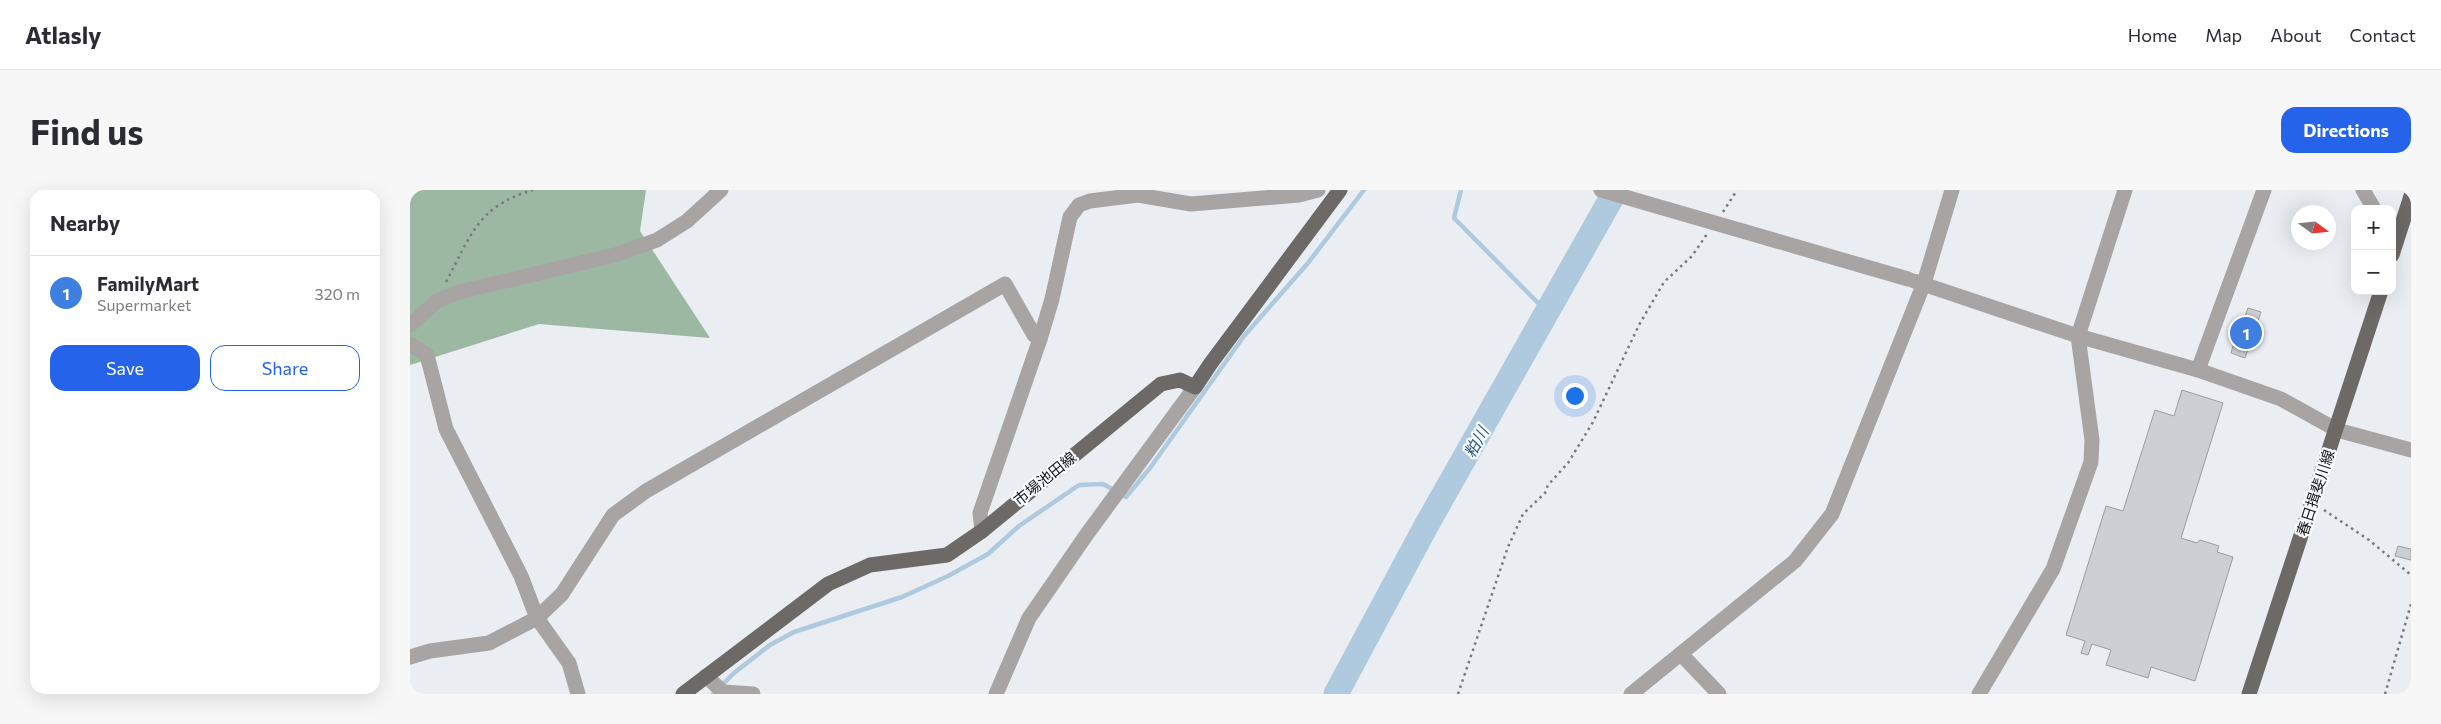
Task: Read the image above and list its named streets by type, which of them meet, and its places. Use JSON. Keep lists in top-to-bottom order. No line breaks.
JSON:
{"streets":{"main road":["市場池田線","春日揖斐川線"]},"water":["粕川"],"north":"right","page":{"header":"Atlasly","nav":["Home","Map","About","Contact"],"buttons":["Directions",["Save","Share"]],"title":"Find us","heading":"Nearby","map_buttons":["+","−"],"list":[{"mark":"1","name":"FamilyMart","note":"Supermarket","value":"320 m"}],"pins":"1"}}
